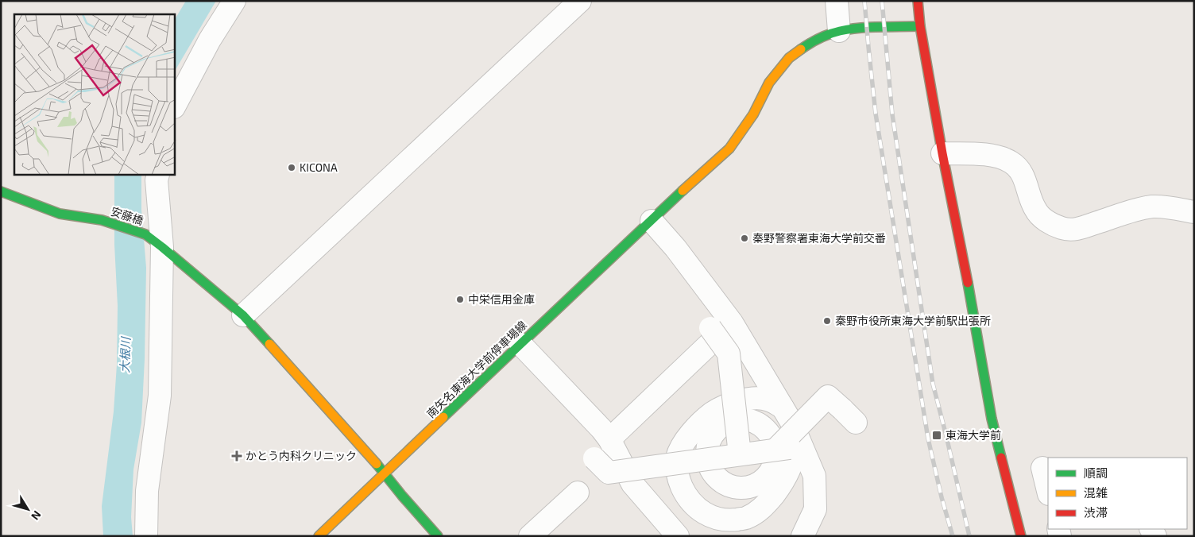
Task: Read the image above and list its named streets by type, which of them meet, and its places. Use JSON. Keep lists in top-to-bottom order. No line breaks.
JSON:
{"streets":{"street":["安藤橋","南矢名東海大学前停車場線"]},"water":["大根川"],"places":{"other":["KICONA","秦野警察署東海大学前交番","中栄信用金庫","秦野市役所東海大学前駅出張所"],"transit":["東海大学前"],"health":["かとう内科クリニック"]},"legend":["順調","混雑","渋滞"],"north":"bottom right"}
